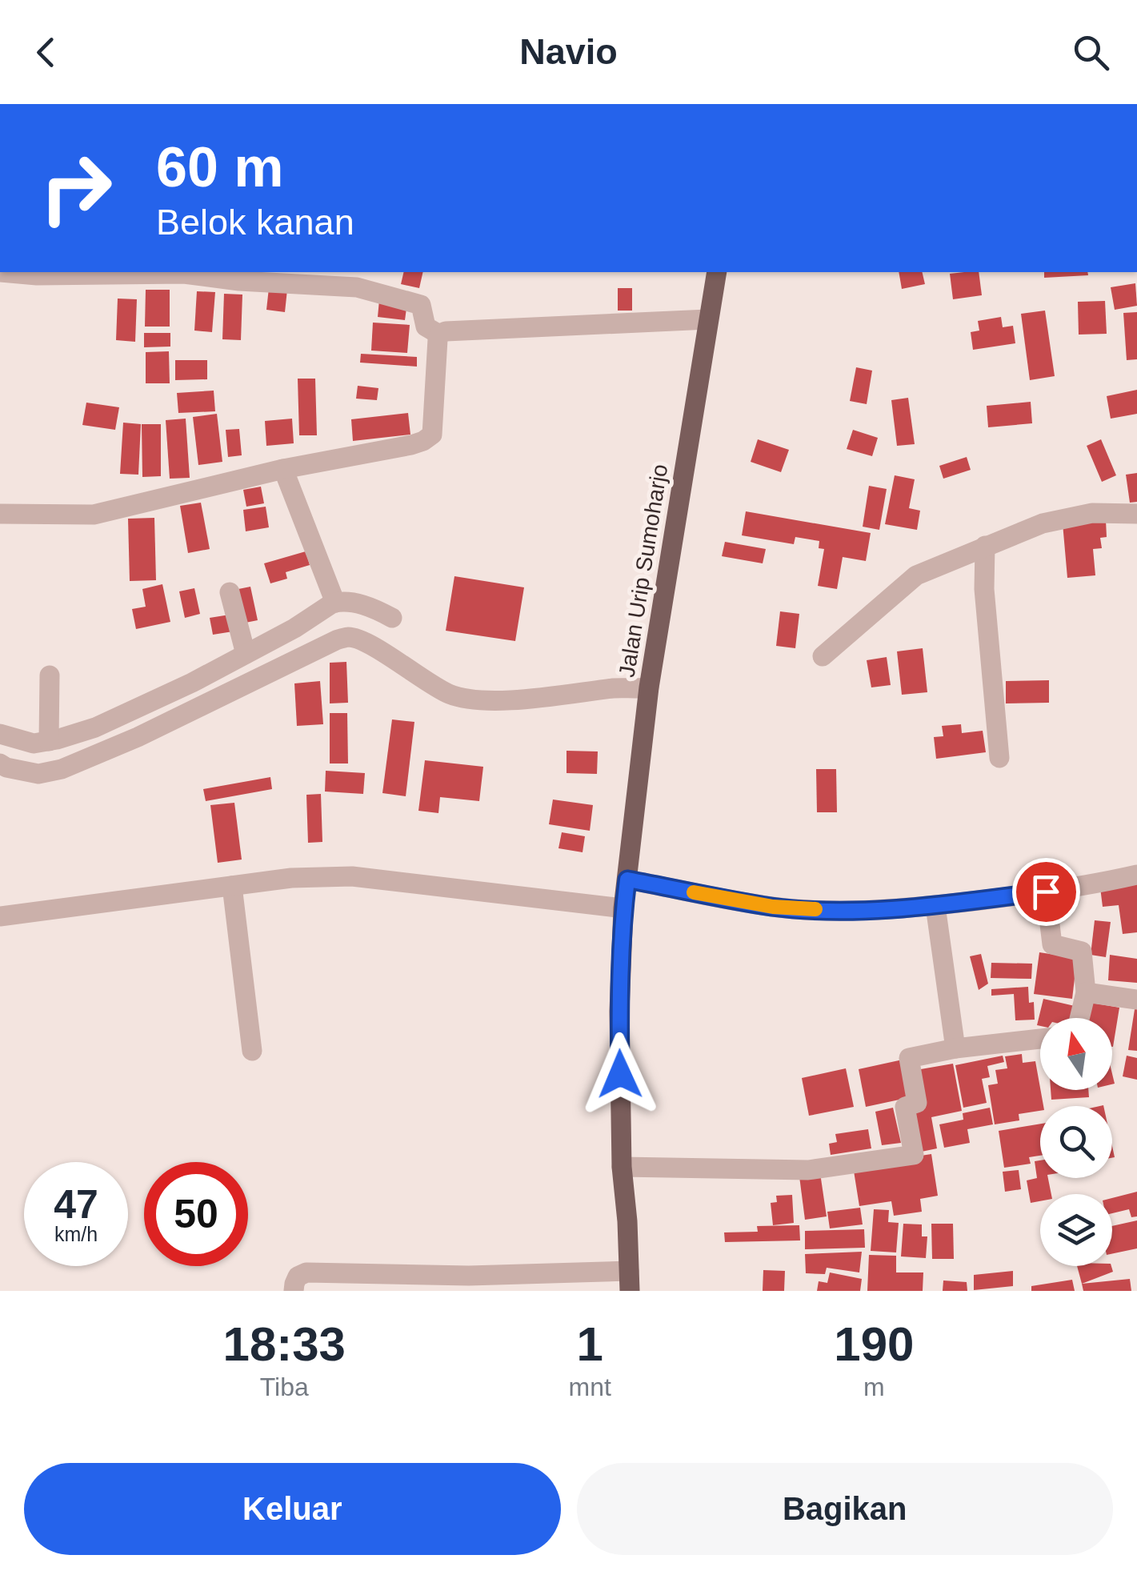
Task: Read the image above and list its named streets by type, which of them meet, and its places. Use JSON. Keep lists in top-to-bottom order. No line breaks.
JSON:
{"streets":{"main road":["Jalan Urip Sumoharjo"]},"north":"top","page":{"header":"Navio","turn":["60 m","Belok kanan"],"speed":"47 km/h","limit":"50","eta":["18:33","Tiba","1","mnt","190","m"],"buttons":["Keluar","Bagikan"]}}
